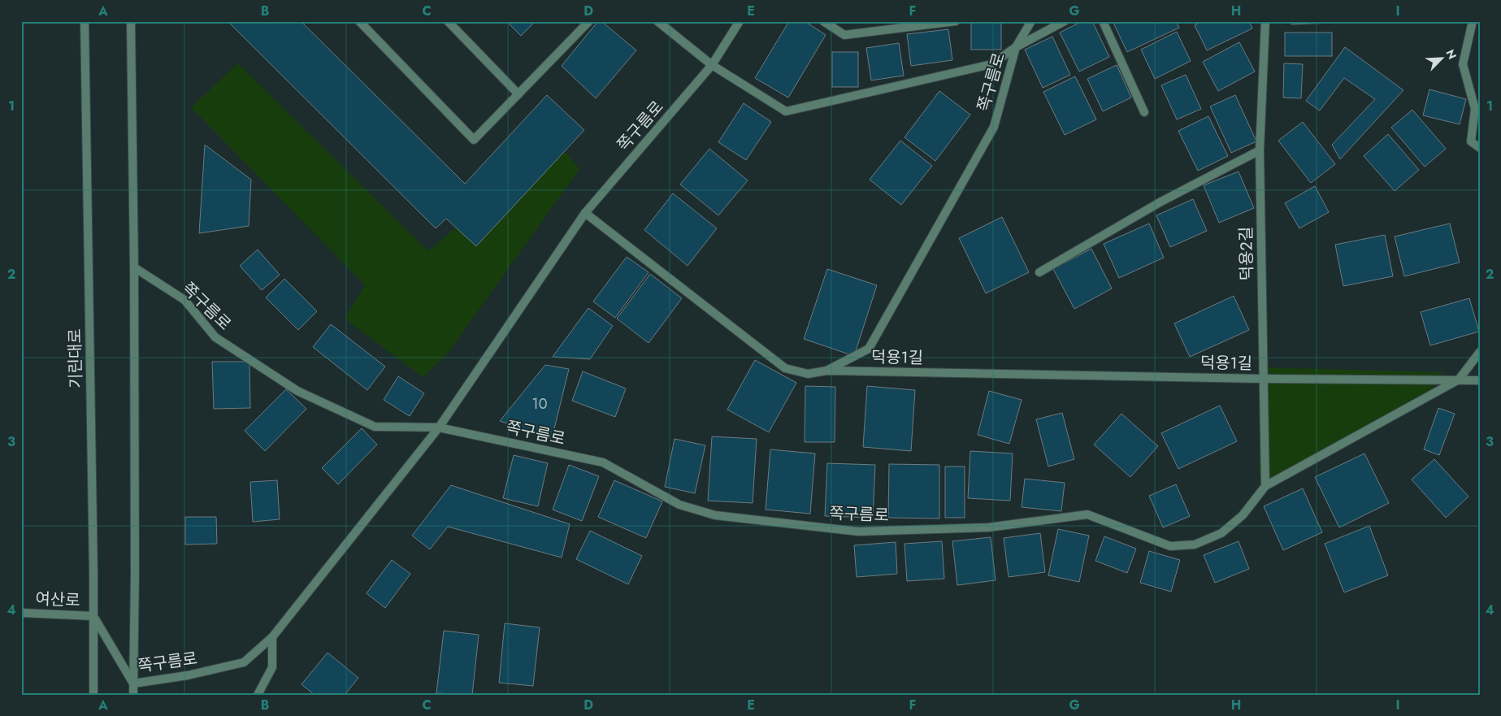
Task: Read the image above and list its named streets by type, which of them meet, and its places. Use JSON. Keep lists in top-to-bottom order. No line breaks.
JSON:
{"streets":{"street":["쪽구름로","덕용2길","덕용1길","기린대로","여산로"]},"crossings":[["쪽구름로","덕용2길"],["쪽구름로","덕용1길"],["쪽구름로","기린대로"],["쪽구름로","여산로"],["덕용2길","덕용1길"],["기린대로","여산로"]],"house_numbers":["10"],"north":"top right","grid":{"columns":["A","B","C","D","E","F","G","H","I"],"rows":["1","2","3","4"]}}
